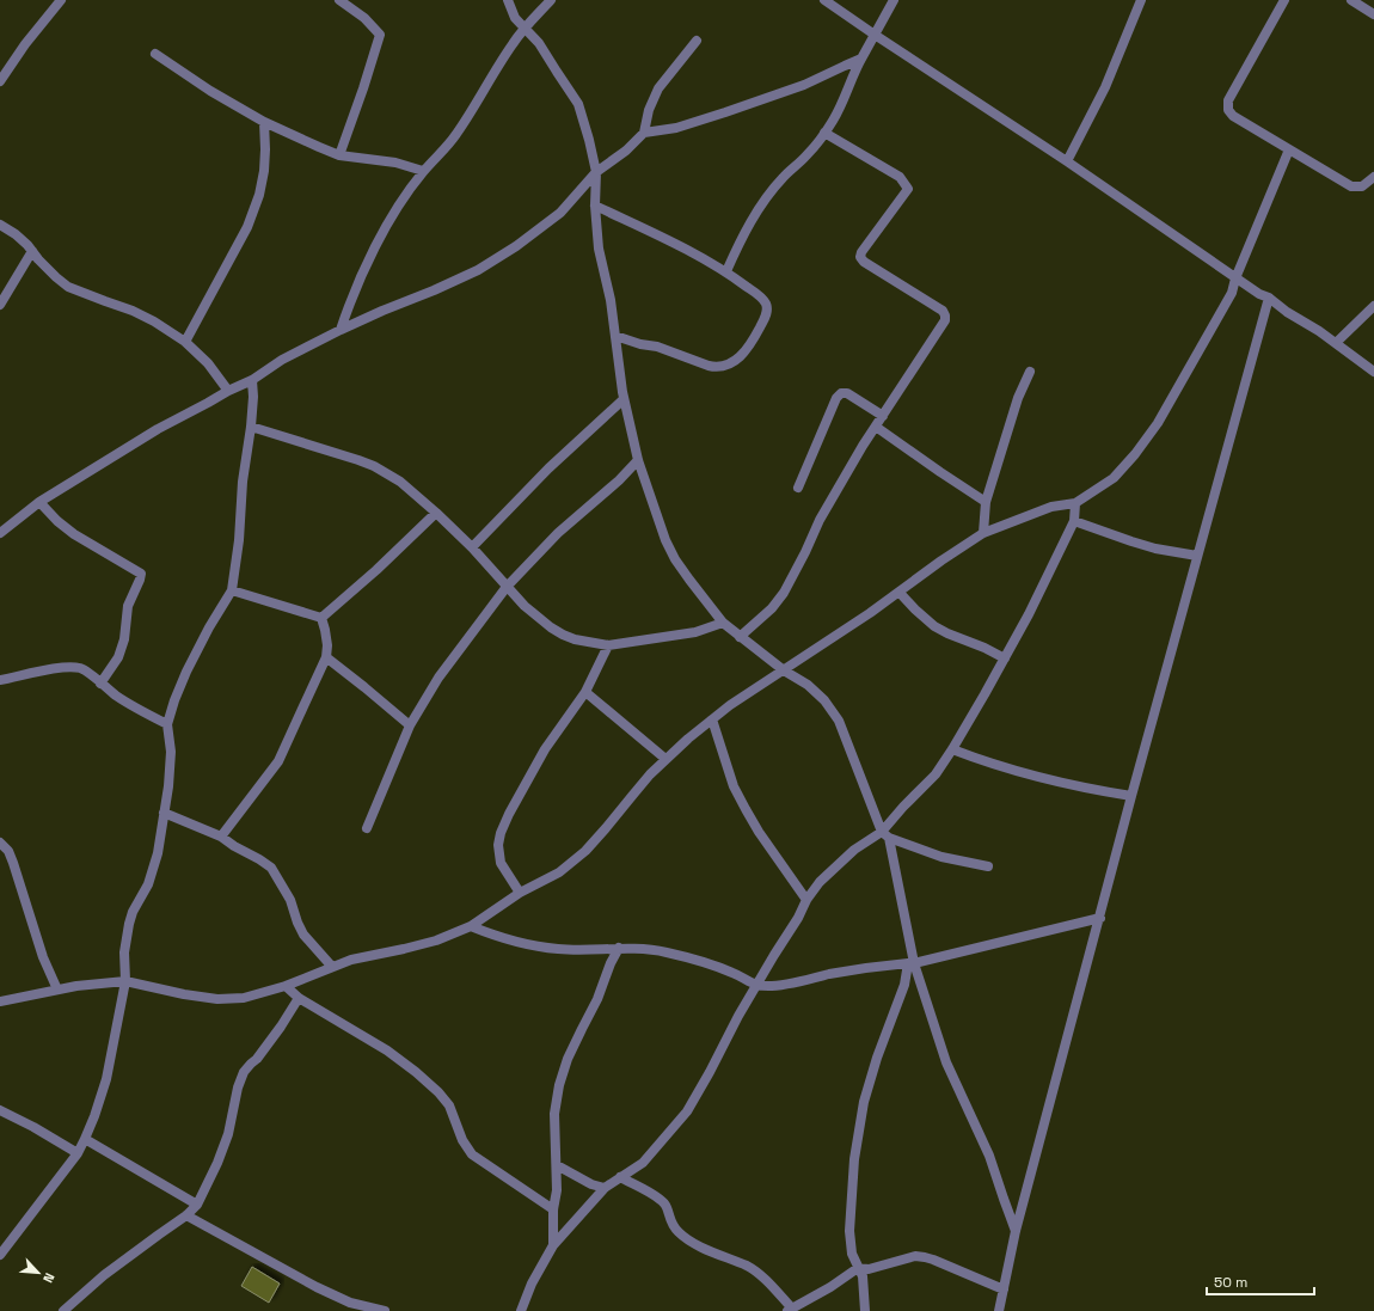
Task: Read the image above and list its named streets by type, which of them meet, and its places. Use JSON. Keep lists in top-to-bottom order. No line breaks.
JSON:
{"scale_bar":"50 m","north":"bottom right"}
